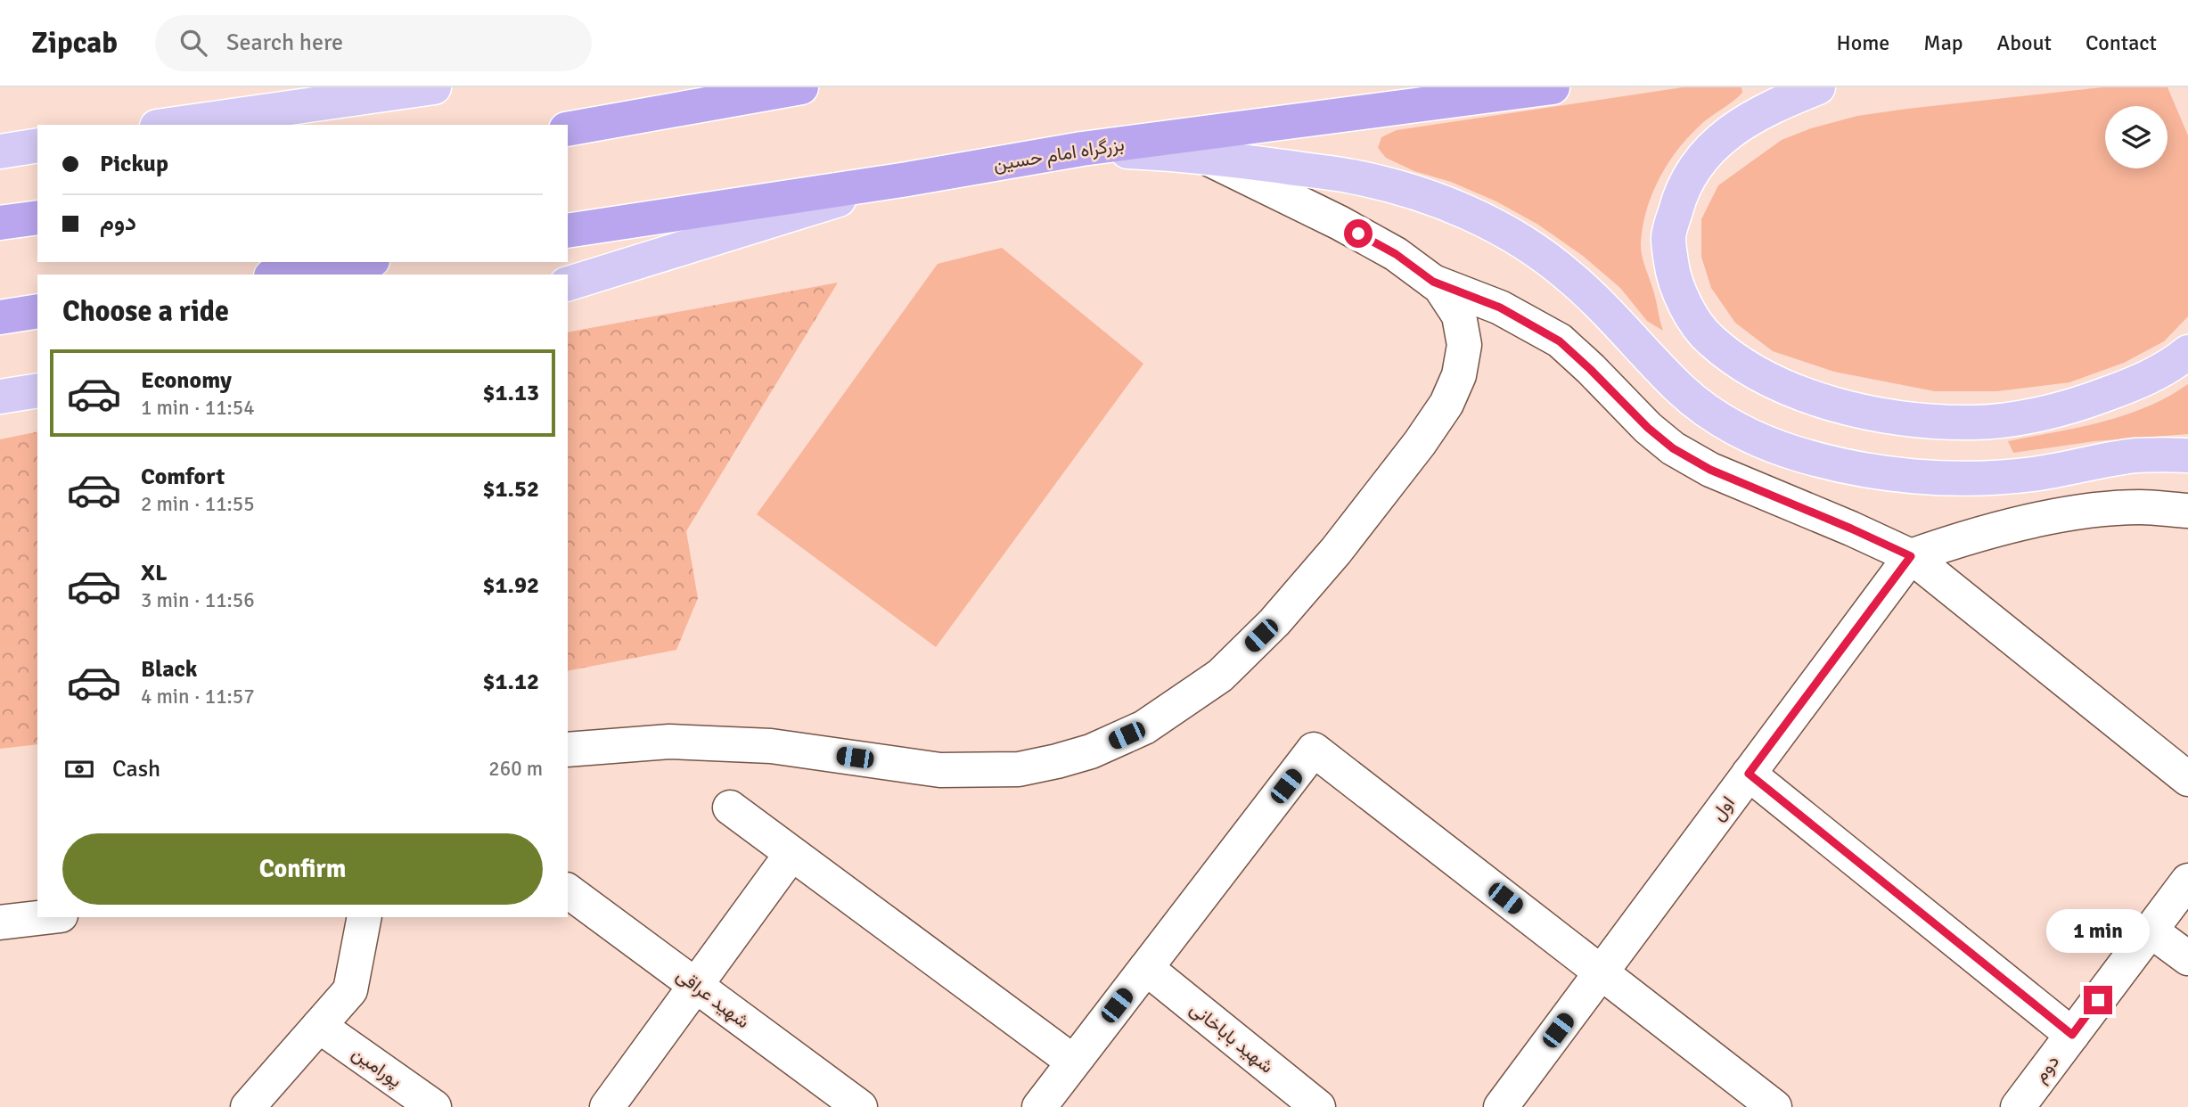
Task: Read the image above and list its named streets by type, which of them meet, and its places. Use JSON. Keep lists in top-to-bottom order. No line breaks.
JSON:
{"streets":{"highway":["بزرگراه امام حسین"],"street":["اول","شهید عراقی","شهید باباخانی","پورامین","دوم"]},"page":{"header":"Zipcab","search":"Search here","nav":["Home","Map","About","Contact"],"banner":["Pickup","دوم"],"heading":"Choose a ride","list":[{"name":"Economy","note":"1 min · 11:54","value":"$1.13"},{"name":"Comfort","note":"2 min · 11:55","value":"$1.52"},{"name":"XL","note":"3 min · 11:56","value":"$1.92"},{"name":"Black","note":"4 min · 11:57","value":"$1.12"}],"pay":["Cash","260 m"],"buttons":"Confirm","bubble":"1 min"}}
